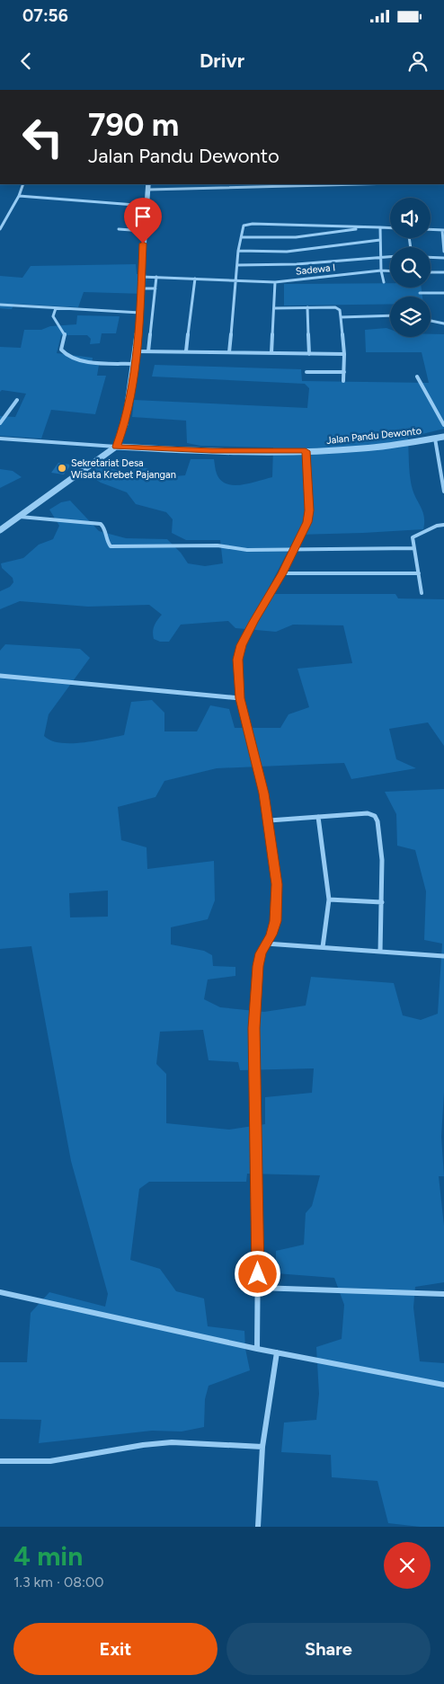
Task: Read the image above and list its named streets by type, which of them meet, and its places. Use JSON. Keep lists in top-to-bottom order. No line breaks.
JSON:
{"streets":{"street":["Sadewa I","Jalan Pandu Dewonto"]},"places":["Sekretariat Desa Wisata Krebet Pajangan"],"page":{"status":"07:56","header":"Drivr","turn":["790 m","Jalan Pandu Dewonto"],"heading":["4 min","1.3 km · 08:00"],"buttons":["Exit","Share"]}}
